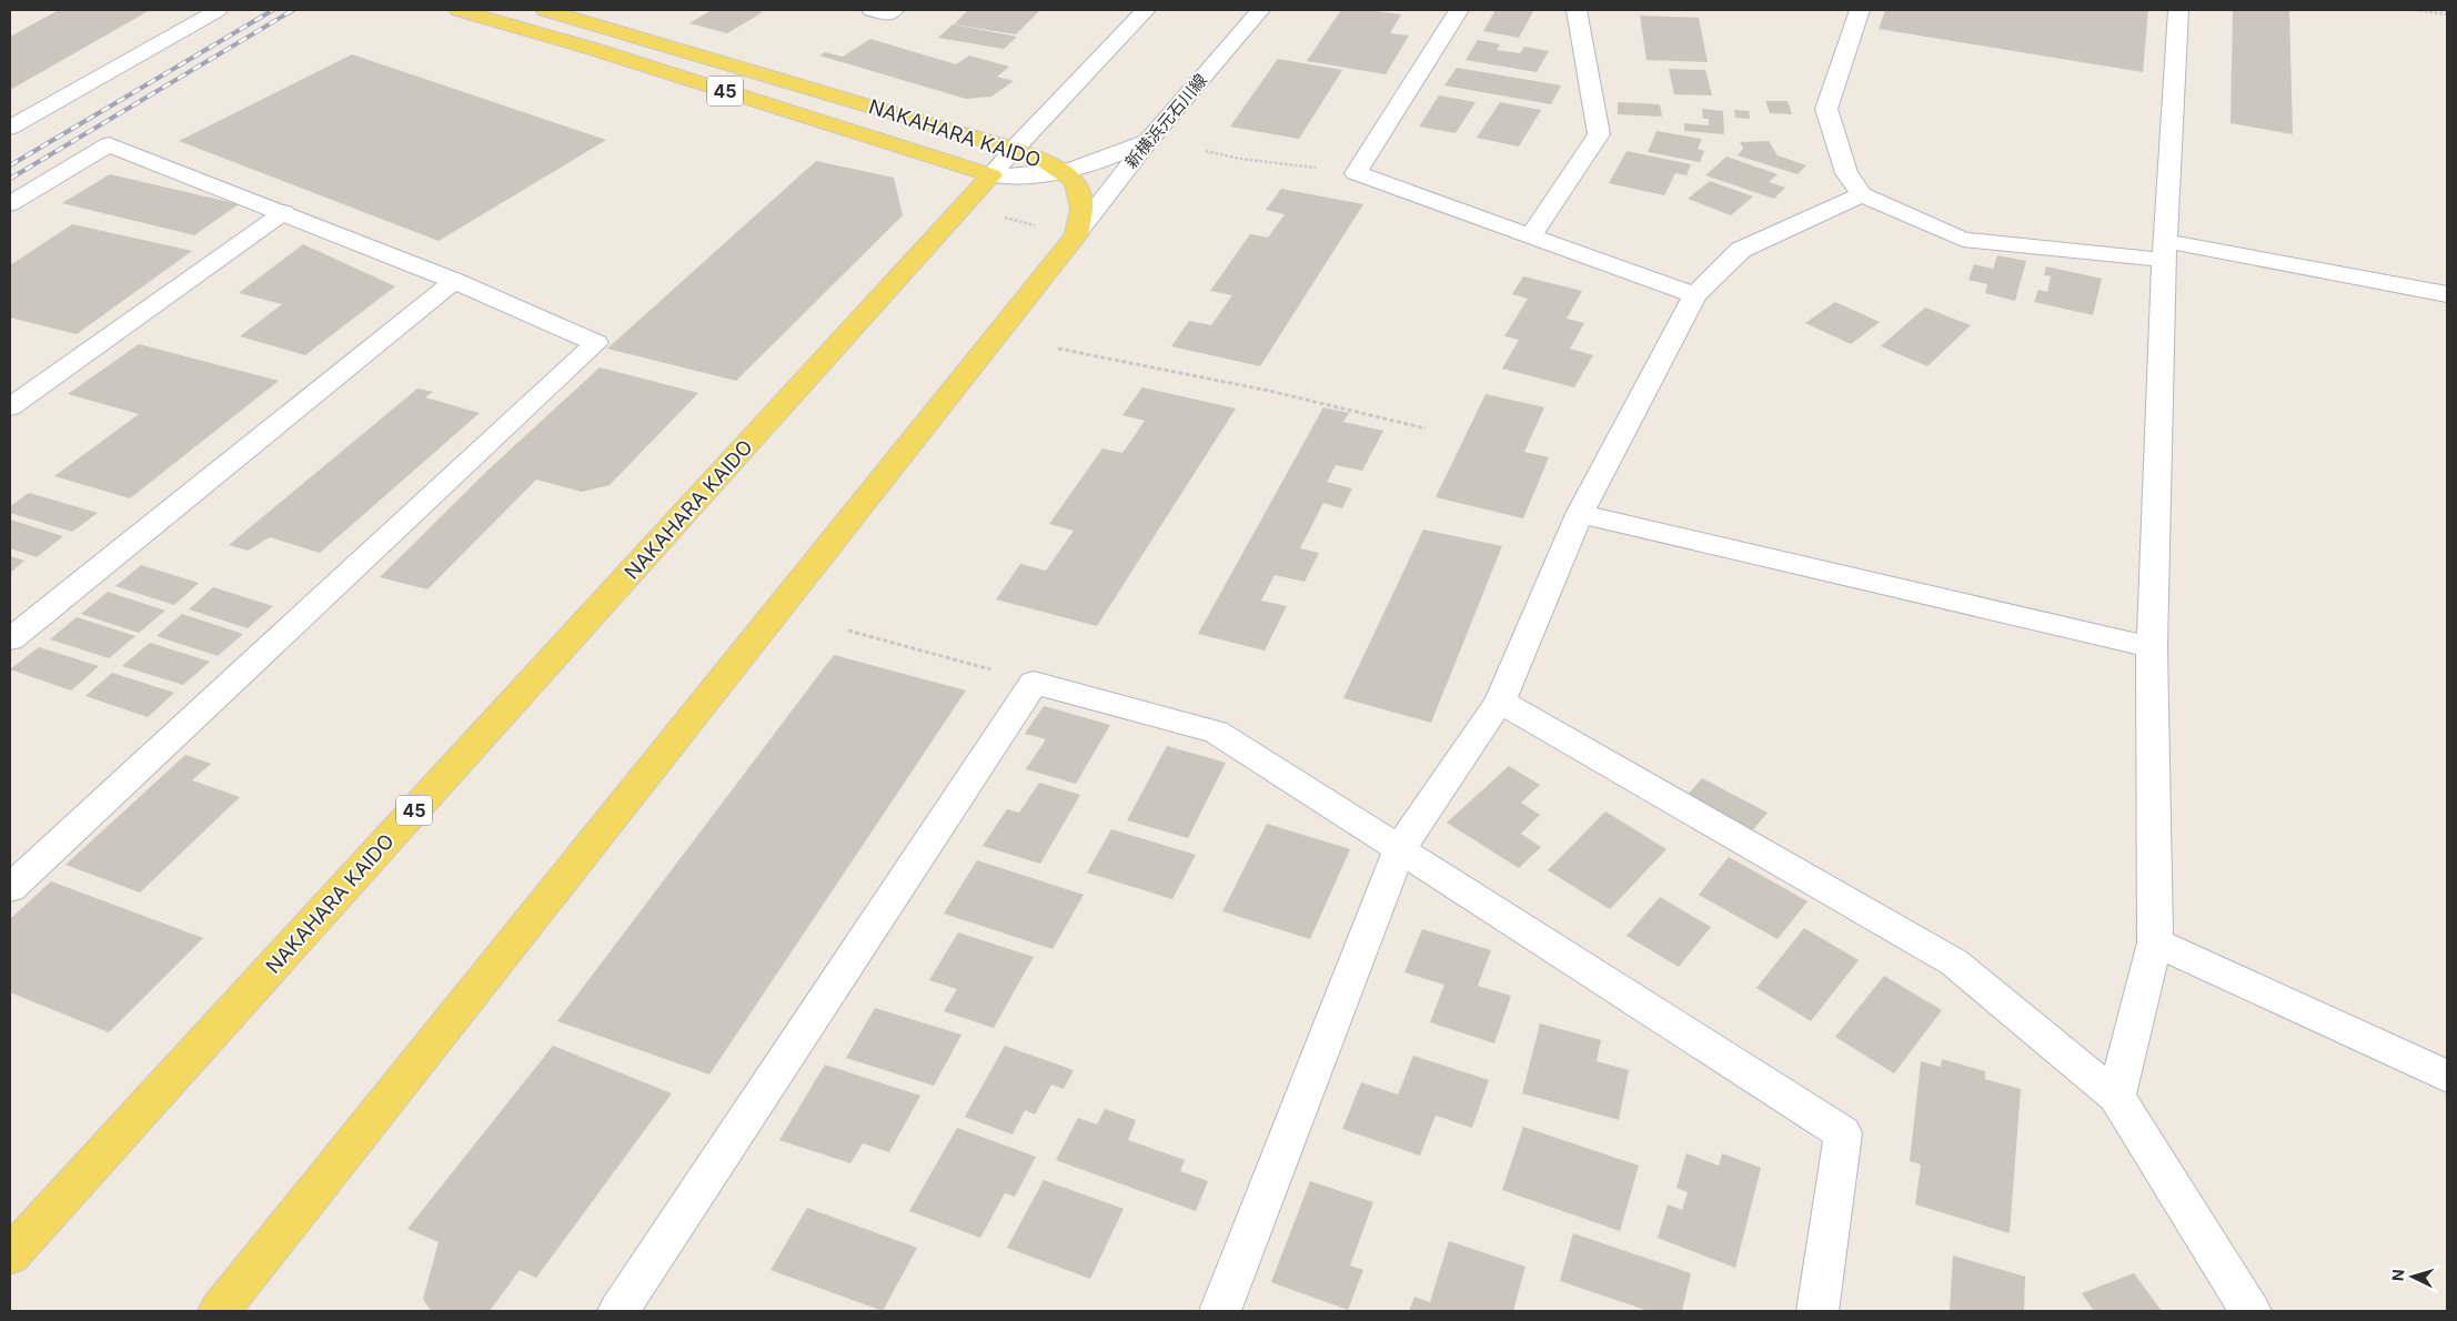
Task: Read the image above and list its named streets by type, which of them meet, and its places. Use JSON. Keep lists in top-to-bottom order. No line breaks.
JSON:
{"streets":{"main road":["45","NAKAHARA KAIDO"],"street":["新横浜元石川線"]},"crossings":[["新横浜元石川線","NAKAHARA KAIDO"]],"north":"left"}
